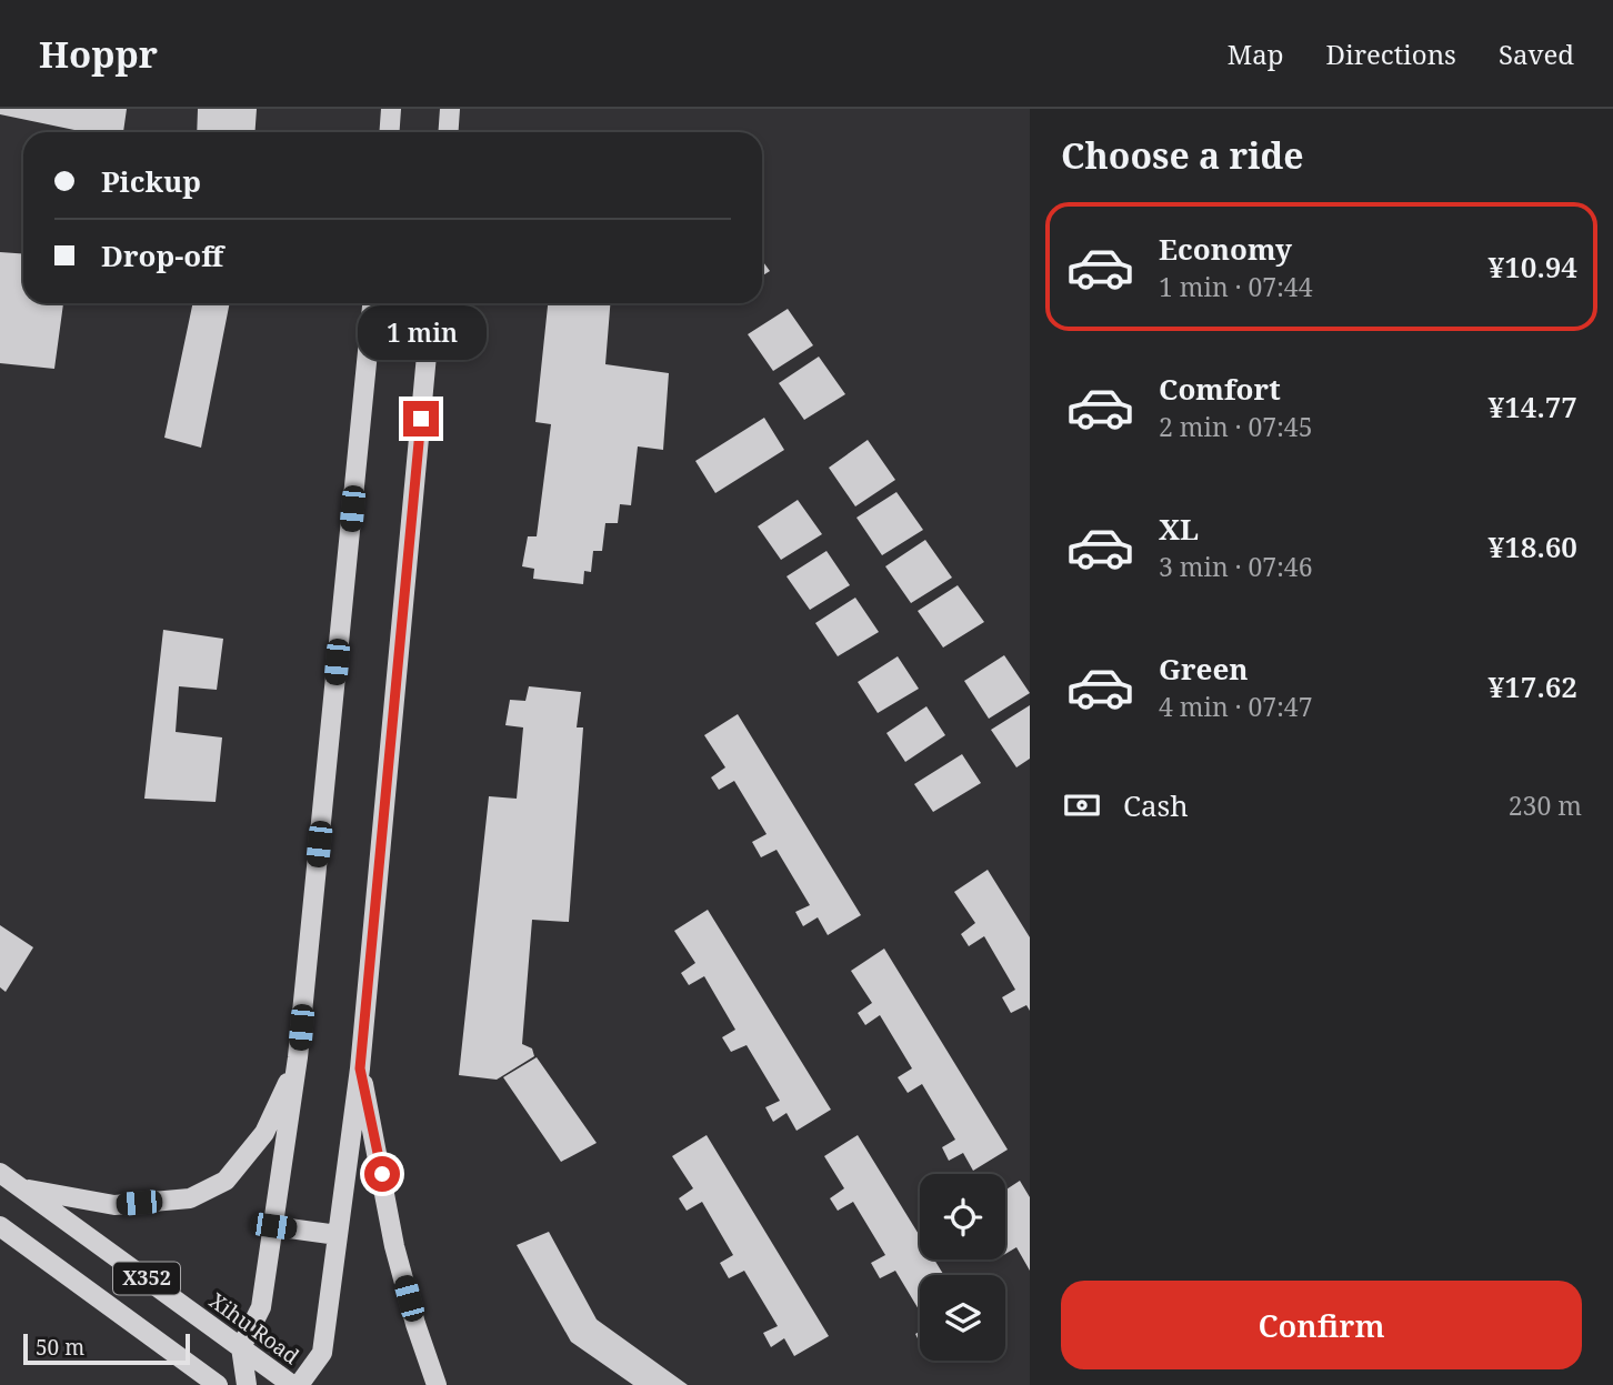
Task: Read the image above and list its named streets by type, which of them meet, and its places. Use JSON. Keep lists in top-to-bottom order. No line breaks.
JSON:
{"streets":{"main road":["X352","Xihu Road"]},"scale_bar":"50 m","page":{"header":"Hoppr","nav":["Map","Directions","Saved"],"heading":"Choose a ride","banner":["Pickup","Drop-off"],"list":[{"name":"Economy","note":"1 min · 07:44","value":"¥10.94"},{"name":"Comfort","note":"2 min · 07:45","value":"¥14.77"},{"name":"XL","note":"3 min · 07:46","value":"¥18.60"},{"name":"Green","note":"4 min · 07:47","value":"¥17.62"}],"bubble":"1 min","pay":["Cash","230 m"],"buttons":"Confirm","scale":"50 m"}}
